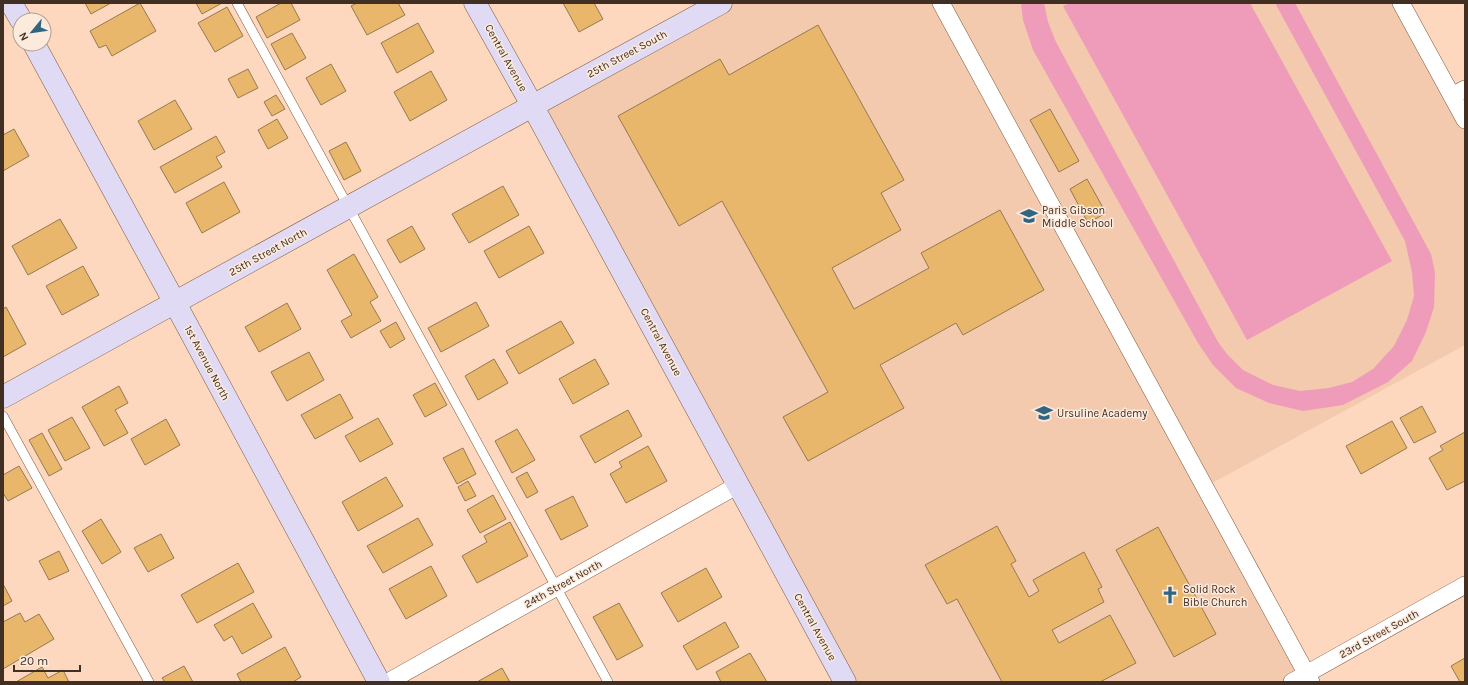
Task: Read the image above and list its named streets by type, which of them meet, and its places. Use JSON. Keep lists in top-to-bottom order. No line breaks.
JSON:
{"streets":{"street":["25th Street South","Central Avenue","25th Street North","1st Avenue North","24th Street North","23rd Street South"]},"crossings":[["25th Street South","Central Avenue"],["25th Street South","25th Street North"],["Central Avenue","25th Street North"],["Central Avenue","24th Street North"],["25th Street North","1st Avenue North"]],"places":{"school or university":["Paris Gibson Middle School","Ursuline Academy"],"church":["Solid Rock Bible Church"]},"scale_bar":"20 m","north":"bottom left"}
